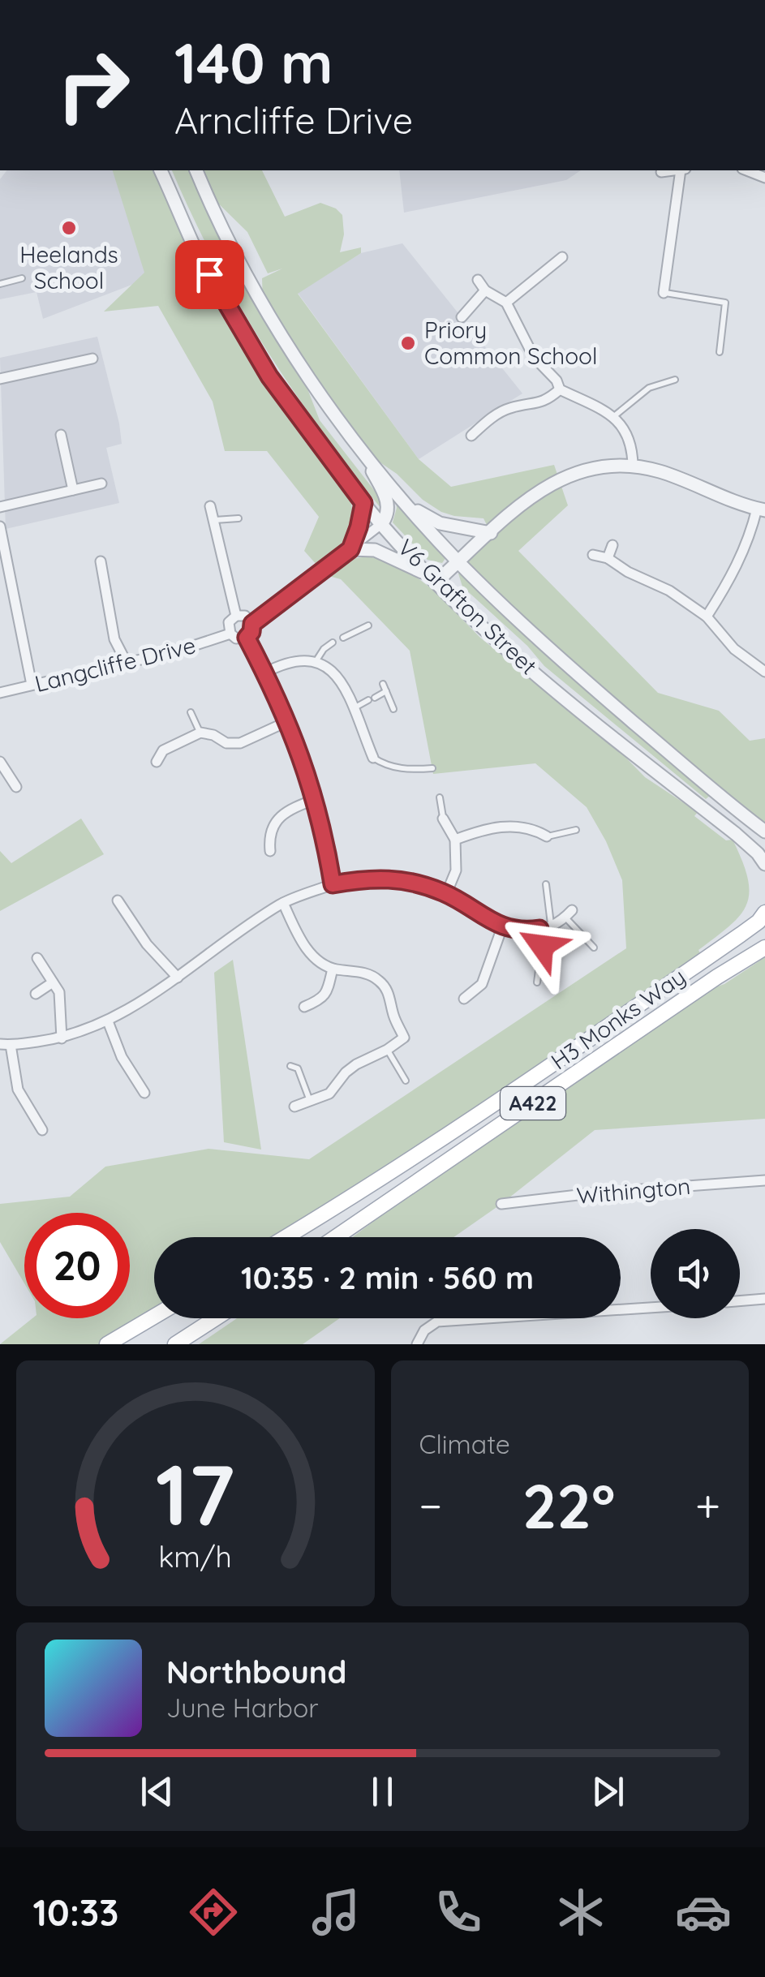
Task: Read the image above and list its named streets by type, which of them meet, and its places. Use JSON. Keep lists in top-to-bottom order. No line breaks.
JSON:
{"streets":{"main road":["H3 Monks Way","A422"],"street":["V6 Grafton Street","Langcliffe Drive","Withington"]},"places":["Heelands School","Priory Common School"],"page":{"turn":["140 m","Arncliffe Drive"],"limit":"20","trip":"10:35 · 2 min · 560 m","tile":"Climate","heat":["−","22°","+"],"song":["Northbound","June Harbor"],"tabs":"10:33","gauge":["17","km/h"]}}
